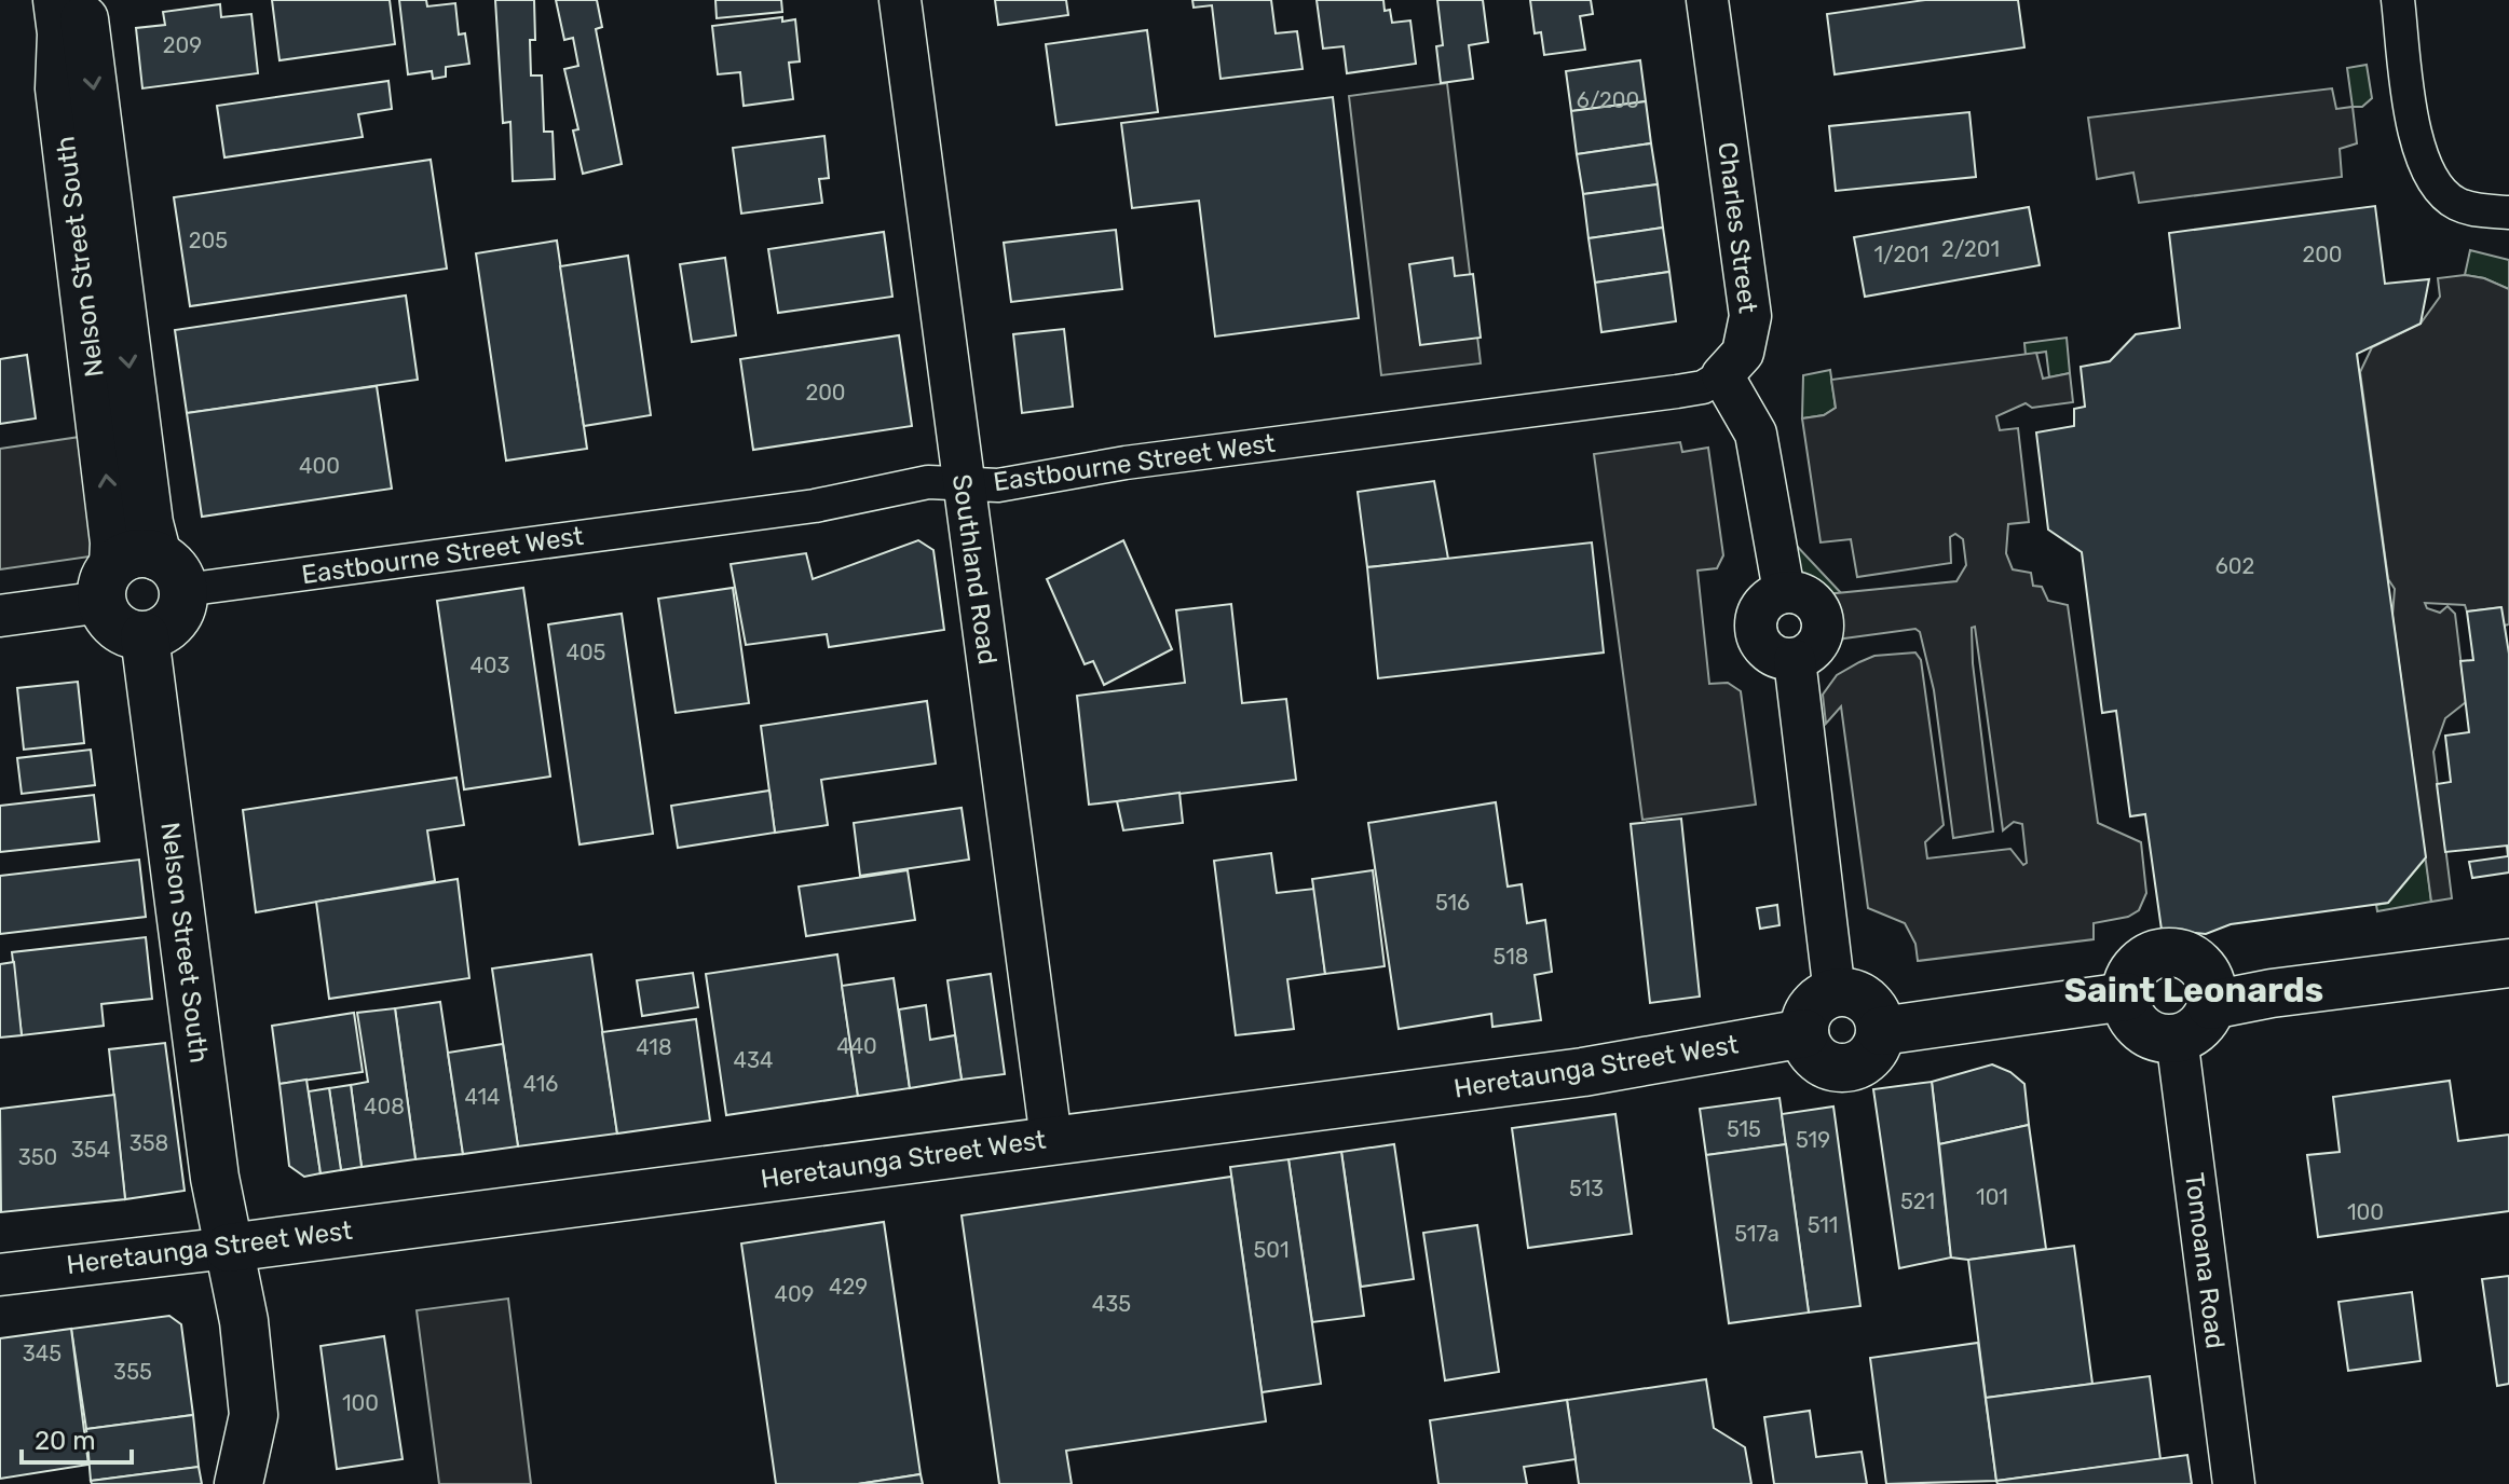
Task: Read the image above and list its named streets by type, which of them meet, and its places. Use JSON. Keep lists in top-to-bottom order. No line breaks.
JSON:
{"streets":{"main road":["Nelson Street South","Heretaunga Street West"],"street":["Charles Street","Eastbourne Street West","Southland Road","Tomoana Road"]},"crossings":[["Charles Street","Eastbourne Street West"],["Nelson Street South","Eastbourne Street West"],["Nelson Street South","Heretaunga Street West"],["Eastbourne Street West","Southland Road"],["Southland Road","Heretaunga Street West"]],"districts":["Saint Leonards"],"house_numbers":["209","6/200","205","2/201","1/201","200","200","400","602","405","403","516","518","440","418","434","416","414","408","515","519","358","354","350","513","101","521","100","511","517a","501","429","409","435","345","355","100"],"scale_bar":"20 m"}
